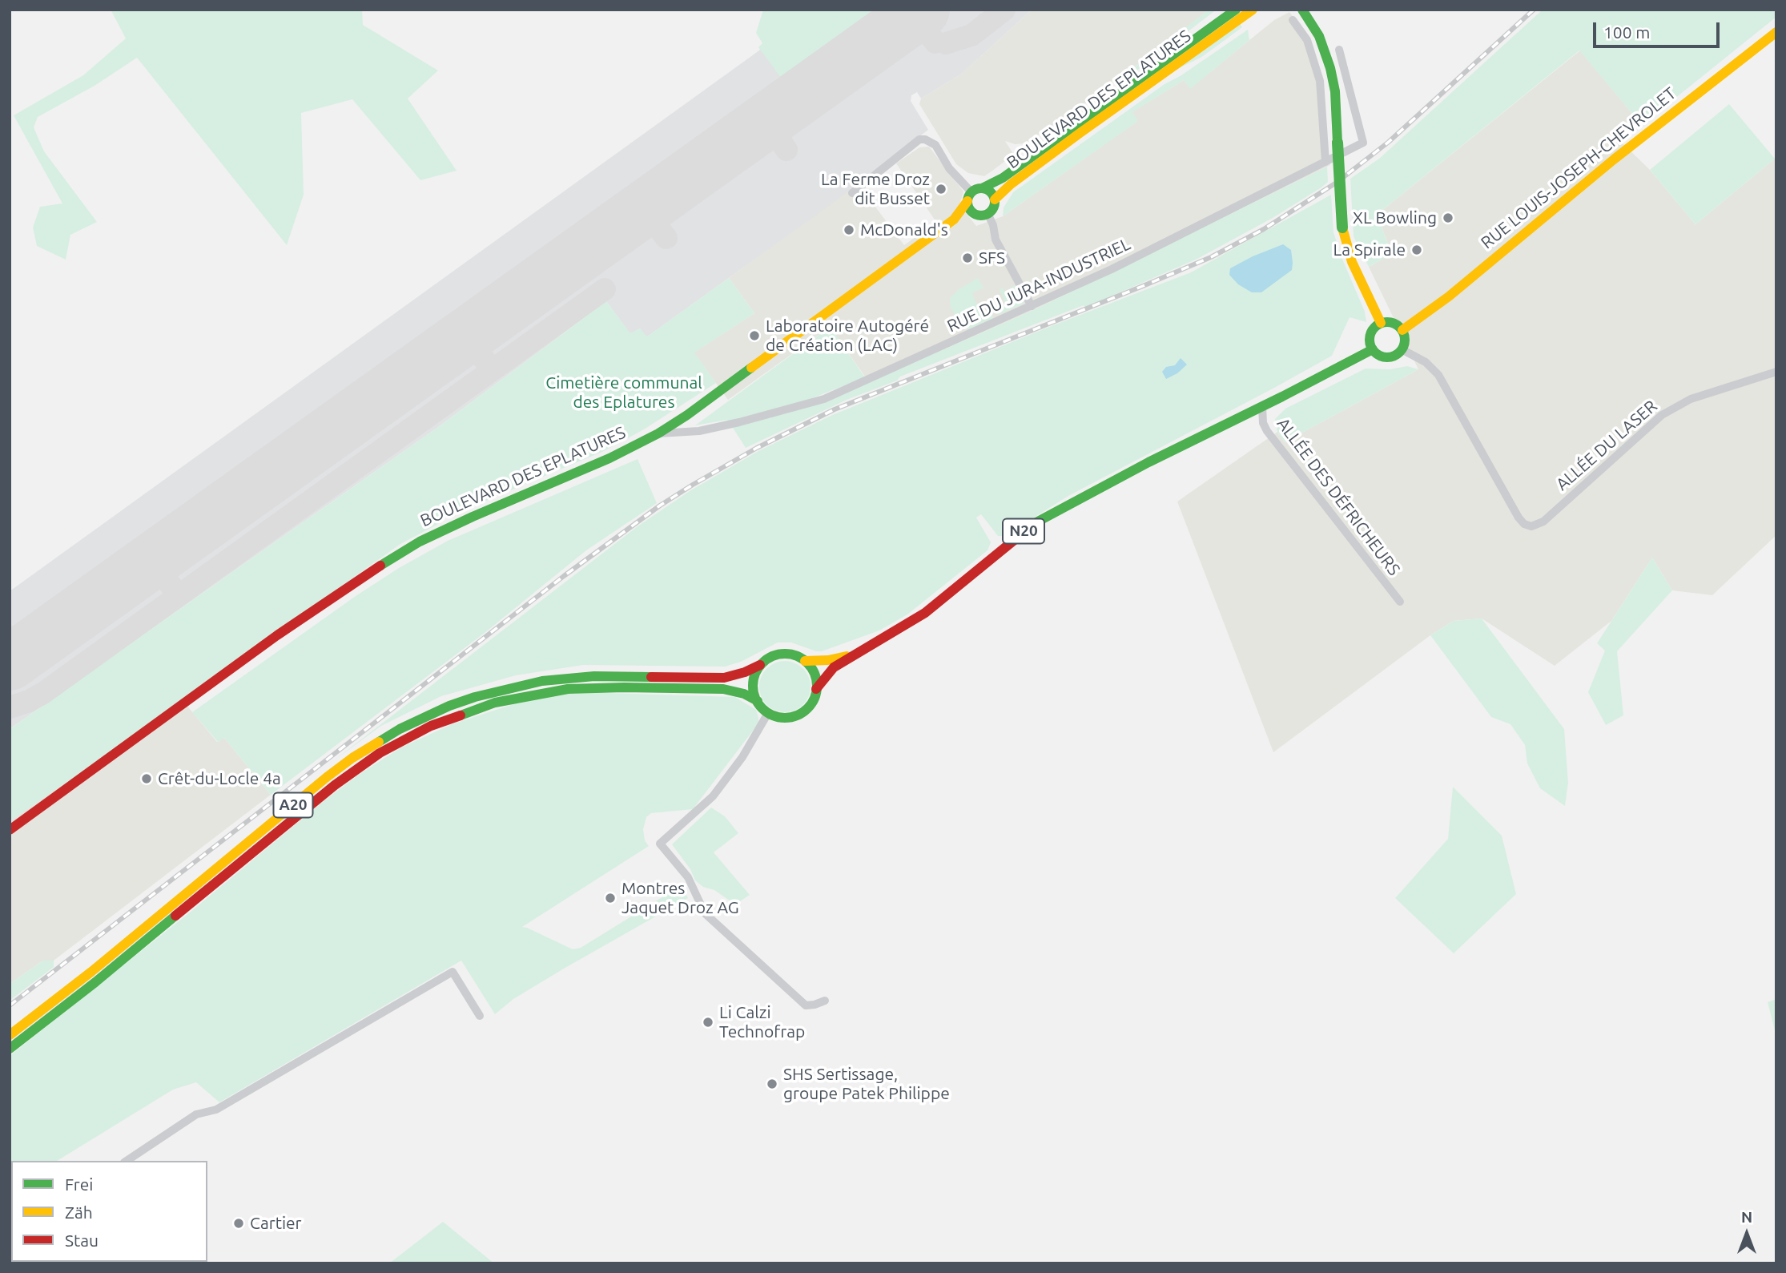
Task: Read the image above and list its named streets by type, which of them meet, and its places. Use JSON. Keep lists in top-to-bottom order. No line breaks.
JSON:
{"streets":{"main road":["BOULEVARD DES EPLATURES","RUE LOUIS-JOSEPH-CHEVROLET","N20","A20"],"street":["RUE DU JURA-INDUSTRIEL","ALLÉE DU LASER","ALLÉE DES DÉFRICHEURS"]},"crossings":[["BOULEVARD DES EPLATURES","RUE DU JURA-INDUSTRIEL"],["RUE LOUIS-JOSEPH-CHEVROLET","ALLÉE DU LASER"],["RUE LOUIS-JOSEPH-CHEVROLET","N20"],["ALLÉE DU LASER","N20"],["ALLÉE DES DÉFRICHEURS","N20"],["N20","A20"]],"parks":["Cimetière communal des Eplatures"],"places":["La Ferme Droz dit Busset","XL Bowling","McDonald's","La Spirale","SFS","Laboratoire Autogéré de Création (LAC)","Crêt-du-Locle 4a","Montres Jaquet Droz AG","Li Calzi Technofrap","SHS Sertissage, groupe Patek Philippe","Cartier"],"legend":["Frei","Zäh","Stau"],"scale_bar":"100 m","north":"top"}
